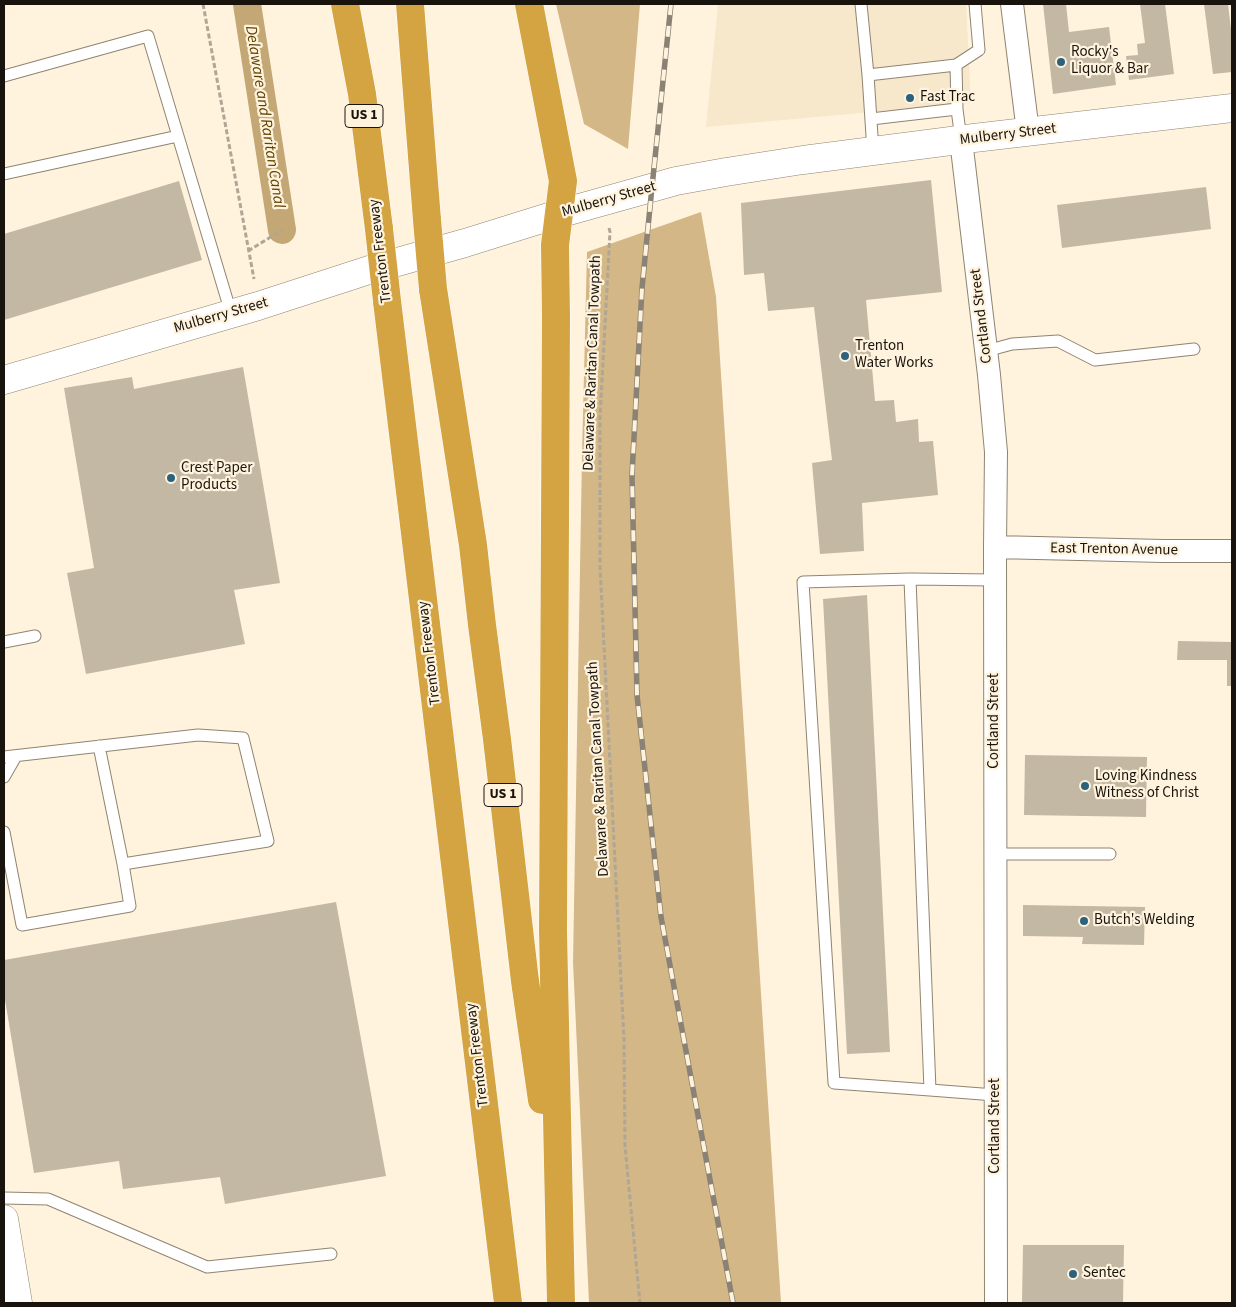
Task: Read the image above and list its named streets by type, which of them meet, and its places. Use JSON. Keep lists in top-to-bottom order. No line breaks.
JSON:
{"streets":{"highway":["US 1","Trenton Freeway"],"street":["Mulberry Street","Cortland Street","East Trenton Avenue"],"path":["Delaware & Raritan Canal Towpath"]},"crossings":[["Mulberry Street","Cortland Street"],["Cortland Street","East Trenton Avenue"]],"water":["Delaware and Raritan Canal"],"places":["Rocky's Liquor & Bar","Fast Trac","Trenton Water Works","Crest Paper Products","Loving Kindness Witness of Christ","Butch's Welding","Sentec"]}
